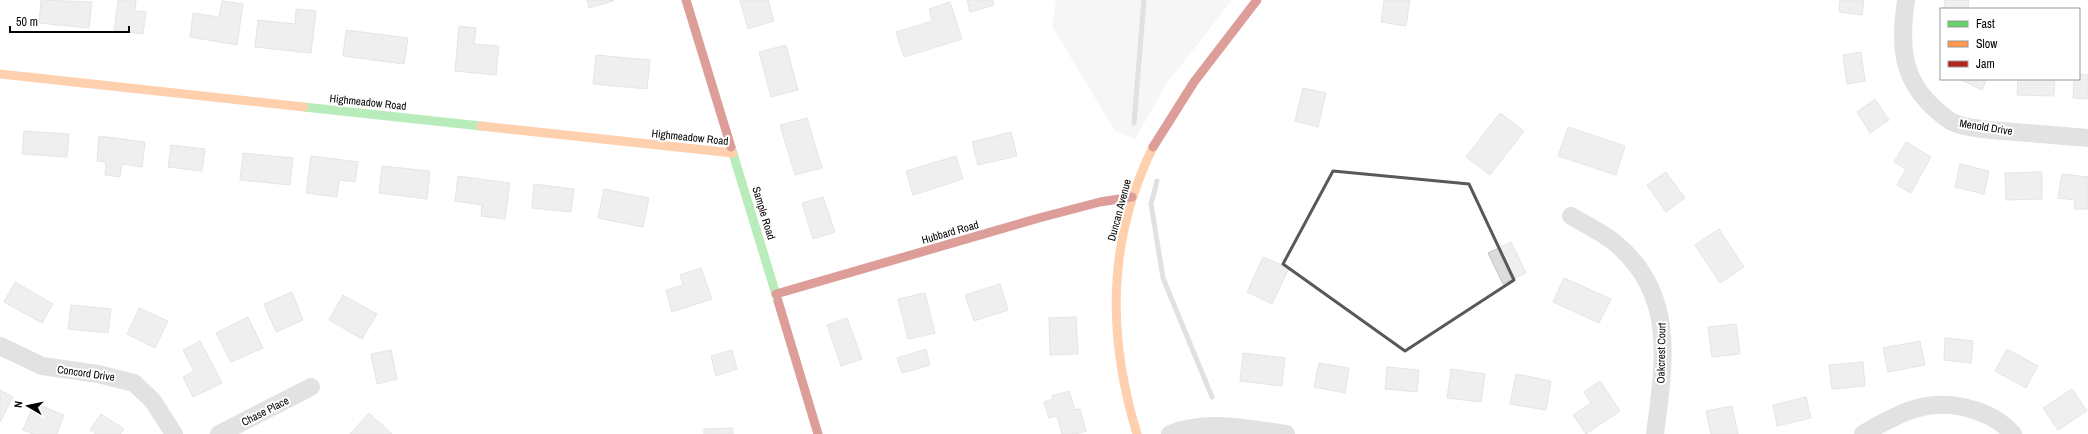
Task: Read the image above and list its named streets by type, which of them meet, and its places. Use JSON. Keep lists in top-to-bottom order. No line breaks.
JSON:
{"streets":{"street":["Highmeadow Road","Menold Drive","Duncan Avenue","Sample Road","Hubbard Road","Oakcrest Court","Concord Drive","Chase Place"]},"crossings":[["Highmeadow Road","Sample Road"],["Duncan Avenue","Hubbard Road"],["Sample Road","Hubbard Road"]],"legend":["Fast","Slow","Jam"],"scale_bar":"50 m","north":"left"}
